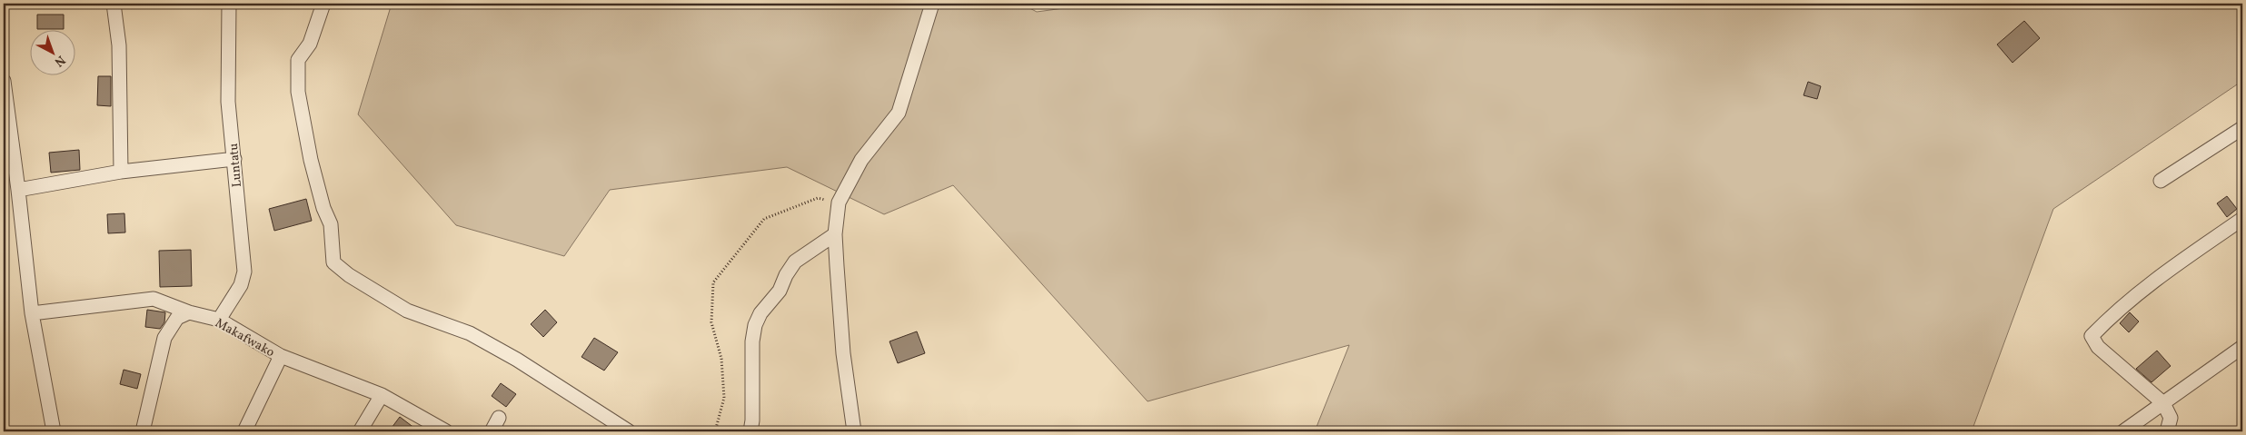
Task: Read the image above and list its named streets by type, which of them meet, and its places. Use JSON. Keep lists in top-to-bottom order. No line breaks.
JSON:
{"streets":{"street":["Luntatu","Makafwako"]},"crossings":[["Luntatu","Makafwako"]],"north":"bottom right"}
